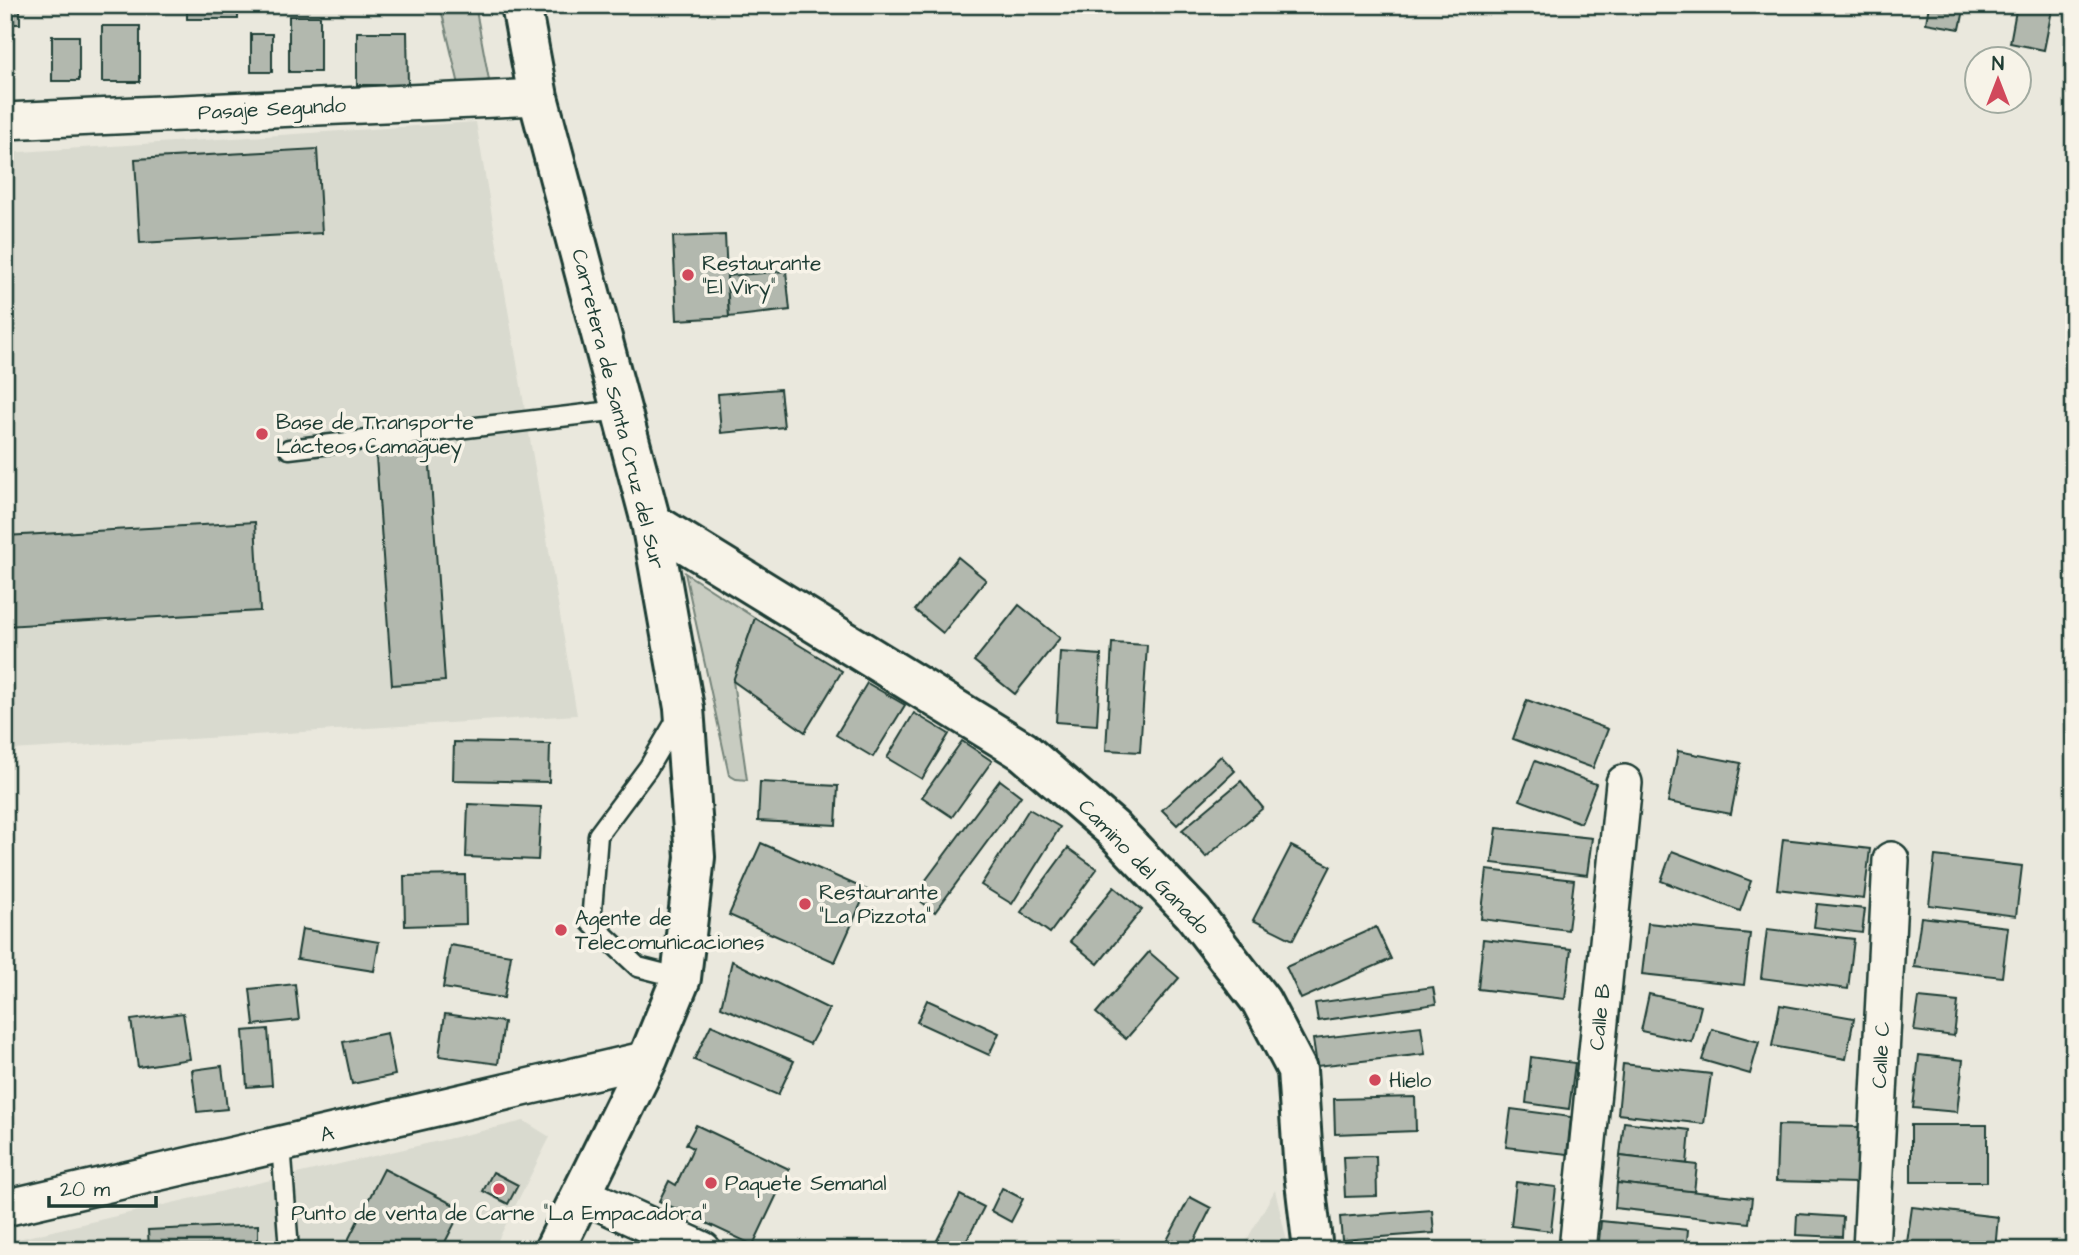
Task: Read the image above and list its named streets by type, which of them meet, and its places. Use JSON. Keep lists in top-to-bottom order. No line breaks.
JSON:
{"streets":{"main road":["Carretera de Santa Cruz del Sur","Camino del Ganado"],"street":["Pasaje Segundo","Calle B","Calle C","A"]},"crossings":[["Pasaje Segundo","Carretera de Santa Cruz del Sur"],["Carretera de Santa Cruz del Sur","Camino del Ganado"],["Carretera de Santa Cruz del Sur","A"]],"places":["Restaurante \"El Viry\"","Base de Transporte Lácteos Camagüey","Restaurante \"La Pizzota\"","Agente de Telecomunicaciones","Hielo","Paquete Semanal","Punto de venta de Carne \"La Empacadora\""],"scale_bar":"20 m","north":"top"}
